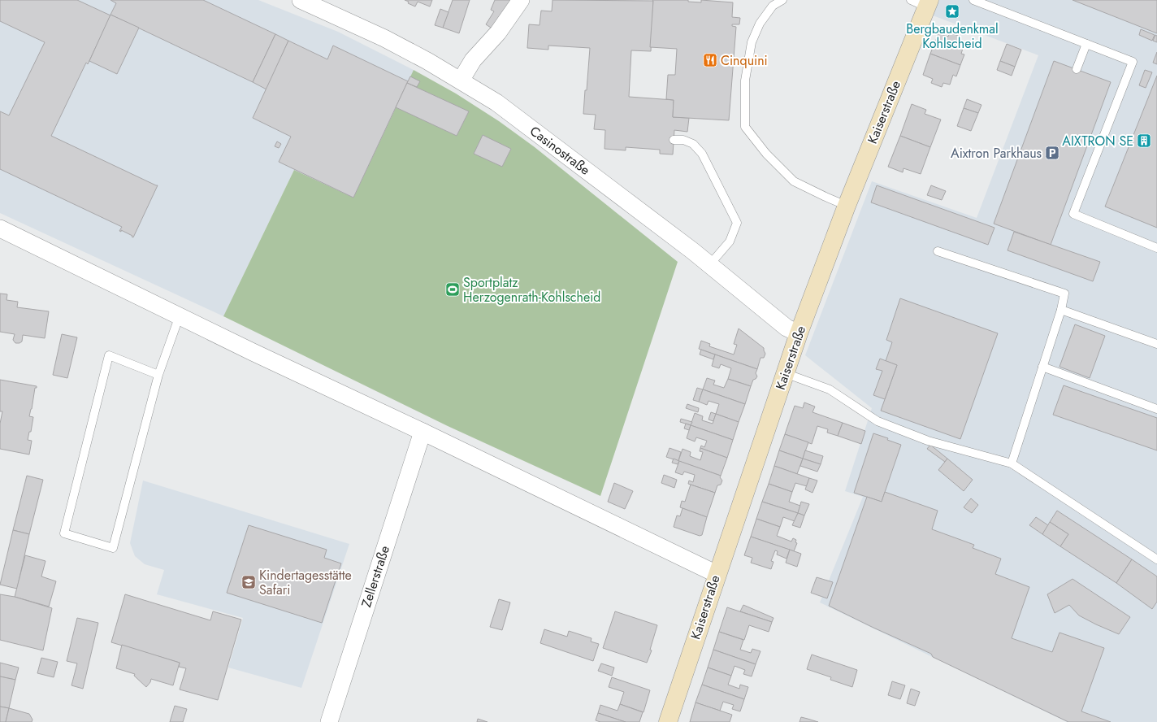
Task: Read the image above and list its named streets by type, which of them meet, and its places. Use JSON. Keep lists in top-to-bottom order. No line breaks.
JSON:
{"streets":{"street":["Kaiserstraße","Casinostraße","Zellerstraße"]},"crossings":[["Kaiserstraße","Casinostraße"]],"places":{"place":["Bergbaudenkmal Kohlscheid"],"restaurant":["Cinquini"],"building":["AIXTRON SE"],"parking":["Aixtron Parkhaus"],"sports":["Sportplatz Herzogenrath-Kohlscheid"],"school or university":["Kindertagesstätte Safari"]}}
